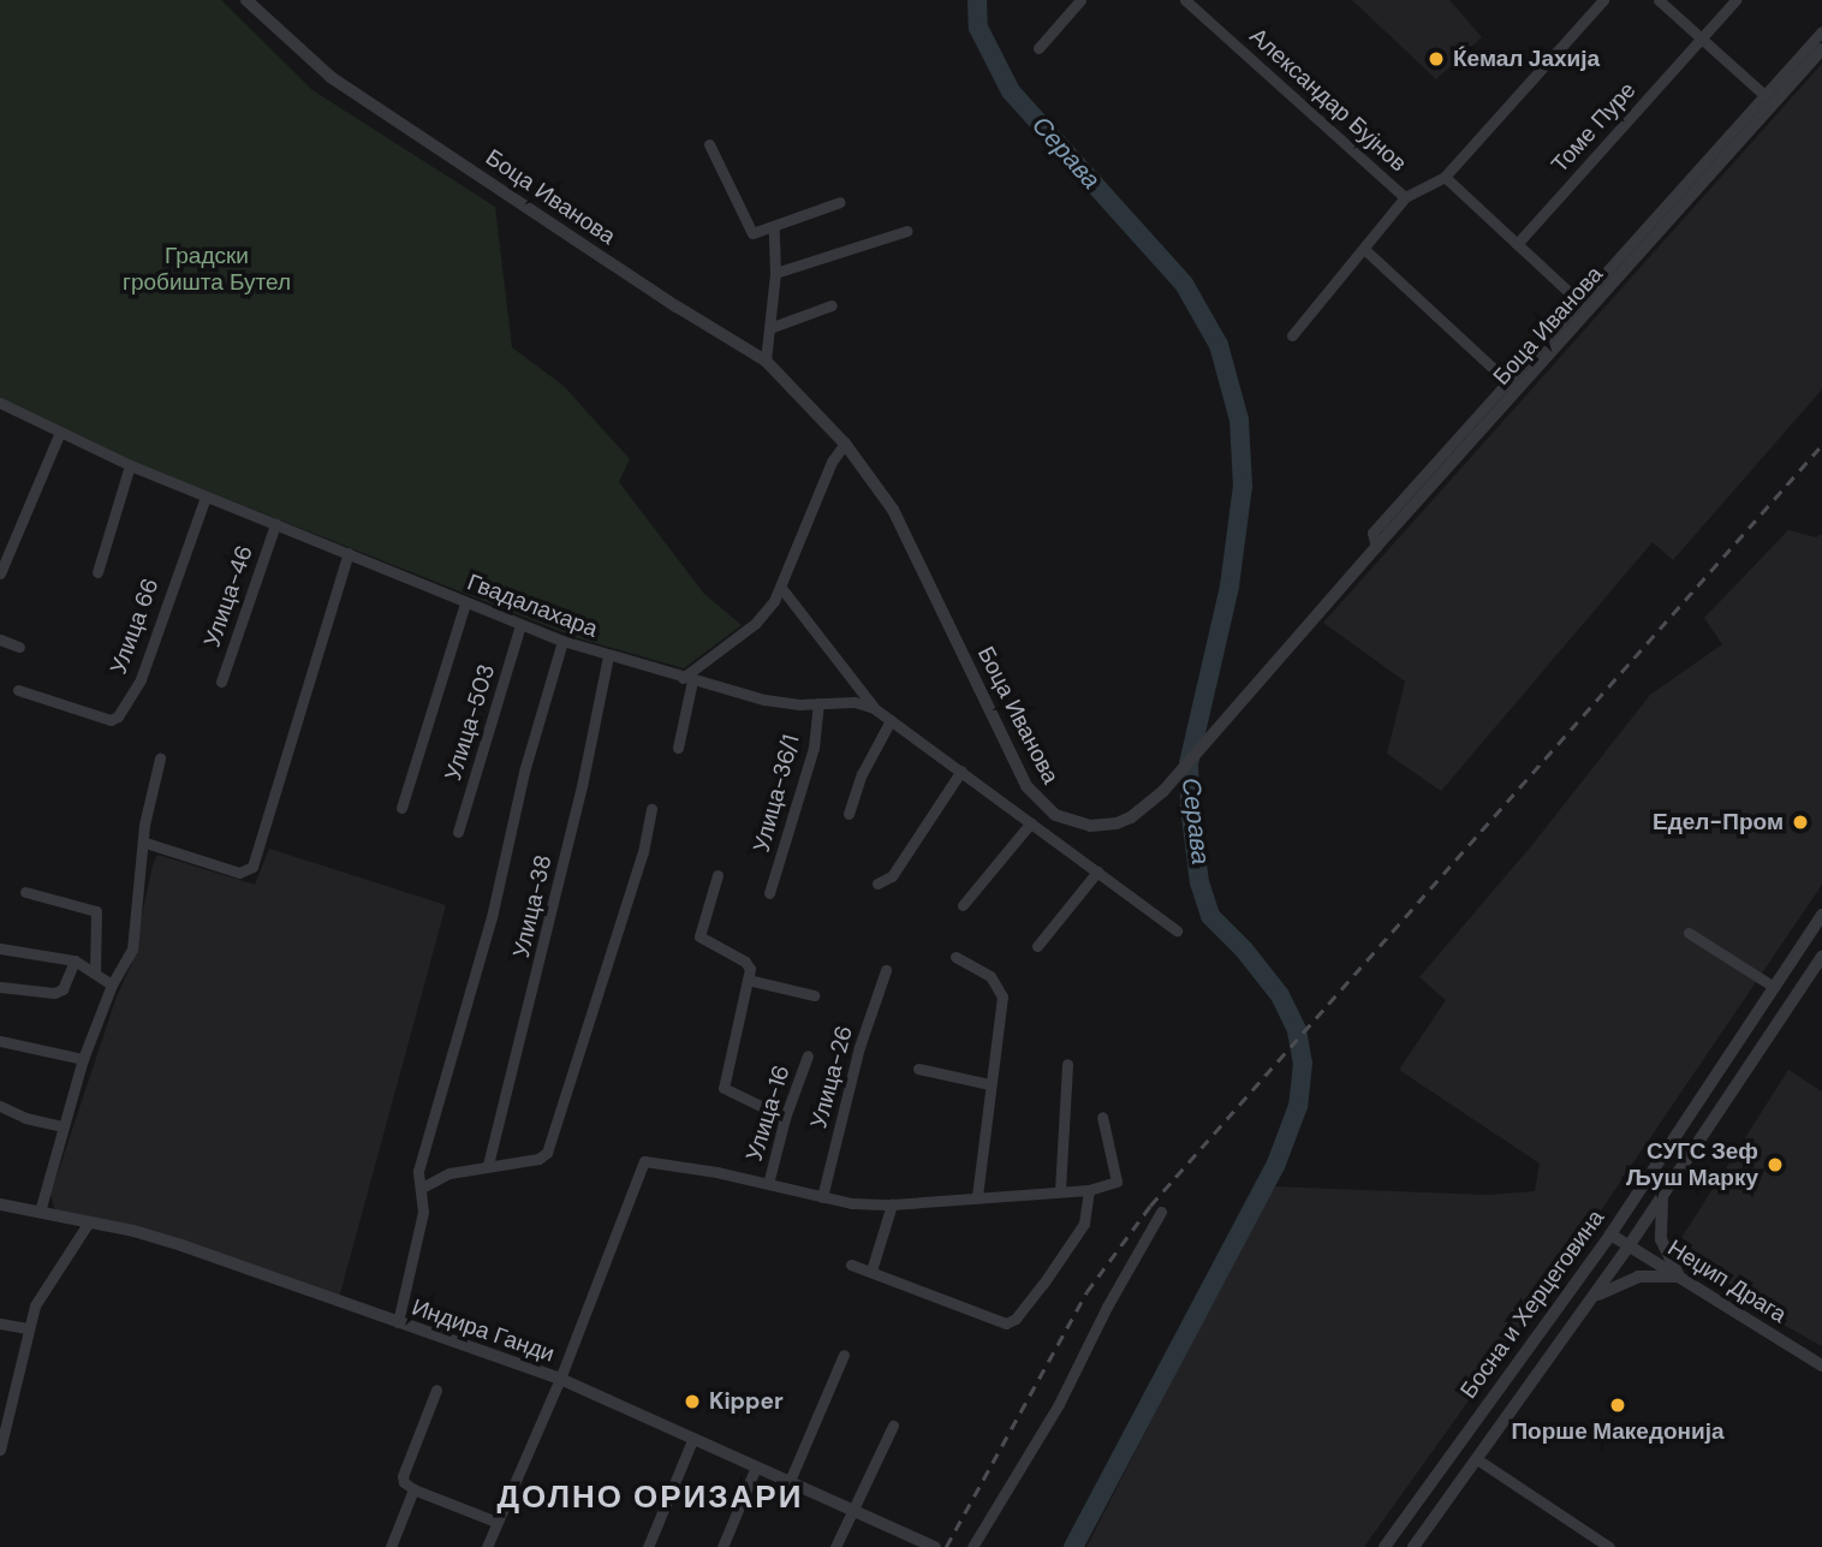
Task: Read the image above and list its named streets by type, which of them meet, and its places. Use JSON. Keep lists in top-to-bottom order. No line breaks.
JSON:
{"streets":{"street":["Александар Бујнов","Томе Пуре","Боца Иванова","Улица-46","Гвадалахара","Улица 66","Улица-503","Улица-36/1","Улица-38","Улица-26","Улица-16","Неџип Драга","Босна и Херцеговина","Индира Ганди"]},"crossings":[["Улица-46","Гвадалахара"],["Гвадалахара","Улица 66"],["Гвадалахара","Улица-503"],["Гвадалахара","Улица-36/1"],["Гвадалахара","Улица-38"],["Неџип Драга","Босна и Херцеговина"]],"districts":["ДОЛНО ОРИЗАРИ"],"water":["Серава"],"parks":["Градски гробишта Бутел"],"places":["Ќемал Јахија","Едел-Пром","СУГС Зеф Љуш Марку","Kipper","Порше Македонија"]}
